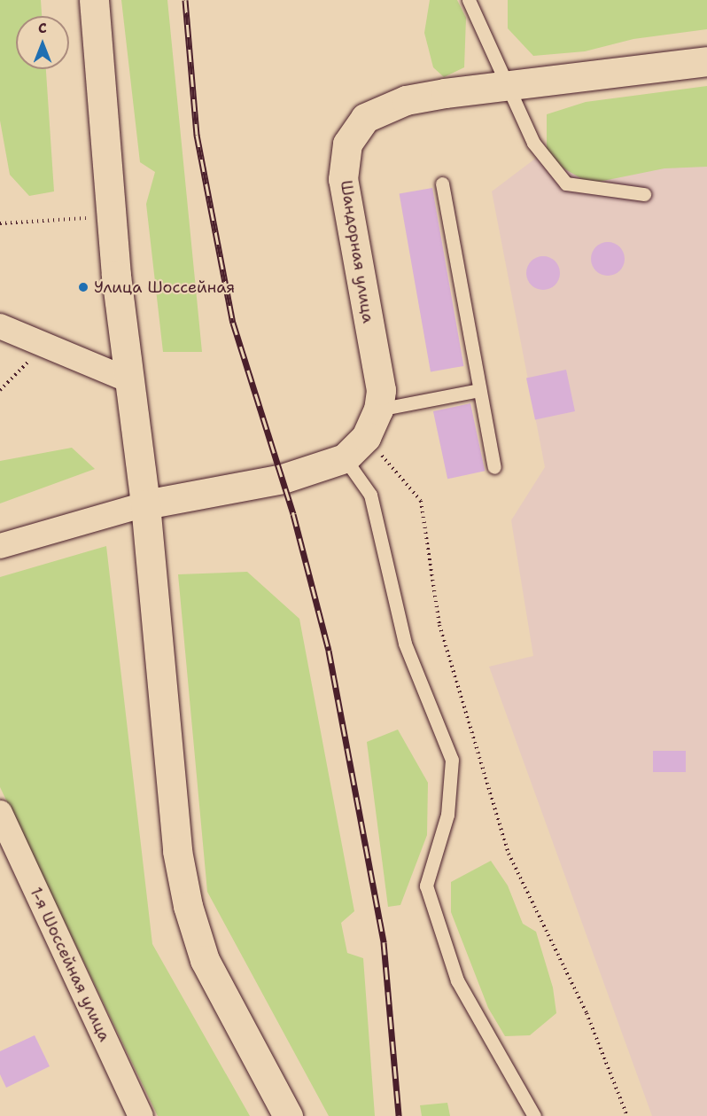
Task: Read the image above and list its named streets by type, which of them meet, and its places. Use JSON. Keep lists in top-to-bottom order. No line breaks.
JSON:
{"streets":{"main road":["Шандорная улица"],"street":["1-я Шоссейная улица"]},"places":["Улица Шоссейная"],"north":"top"}
